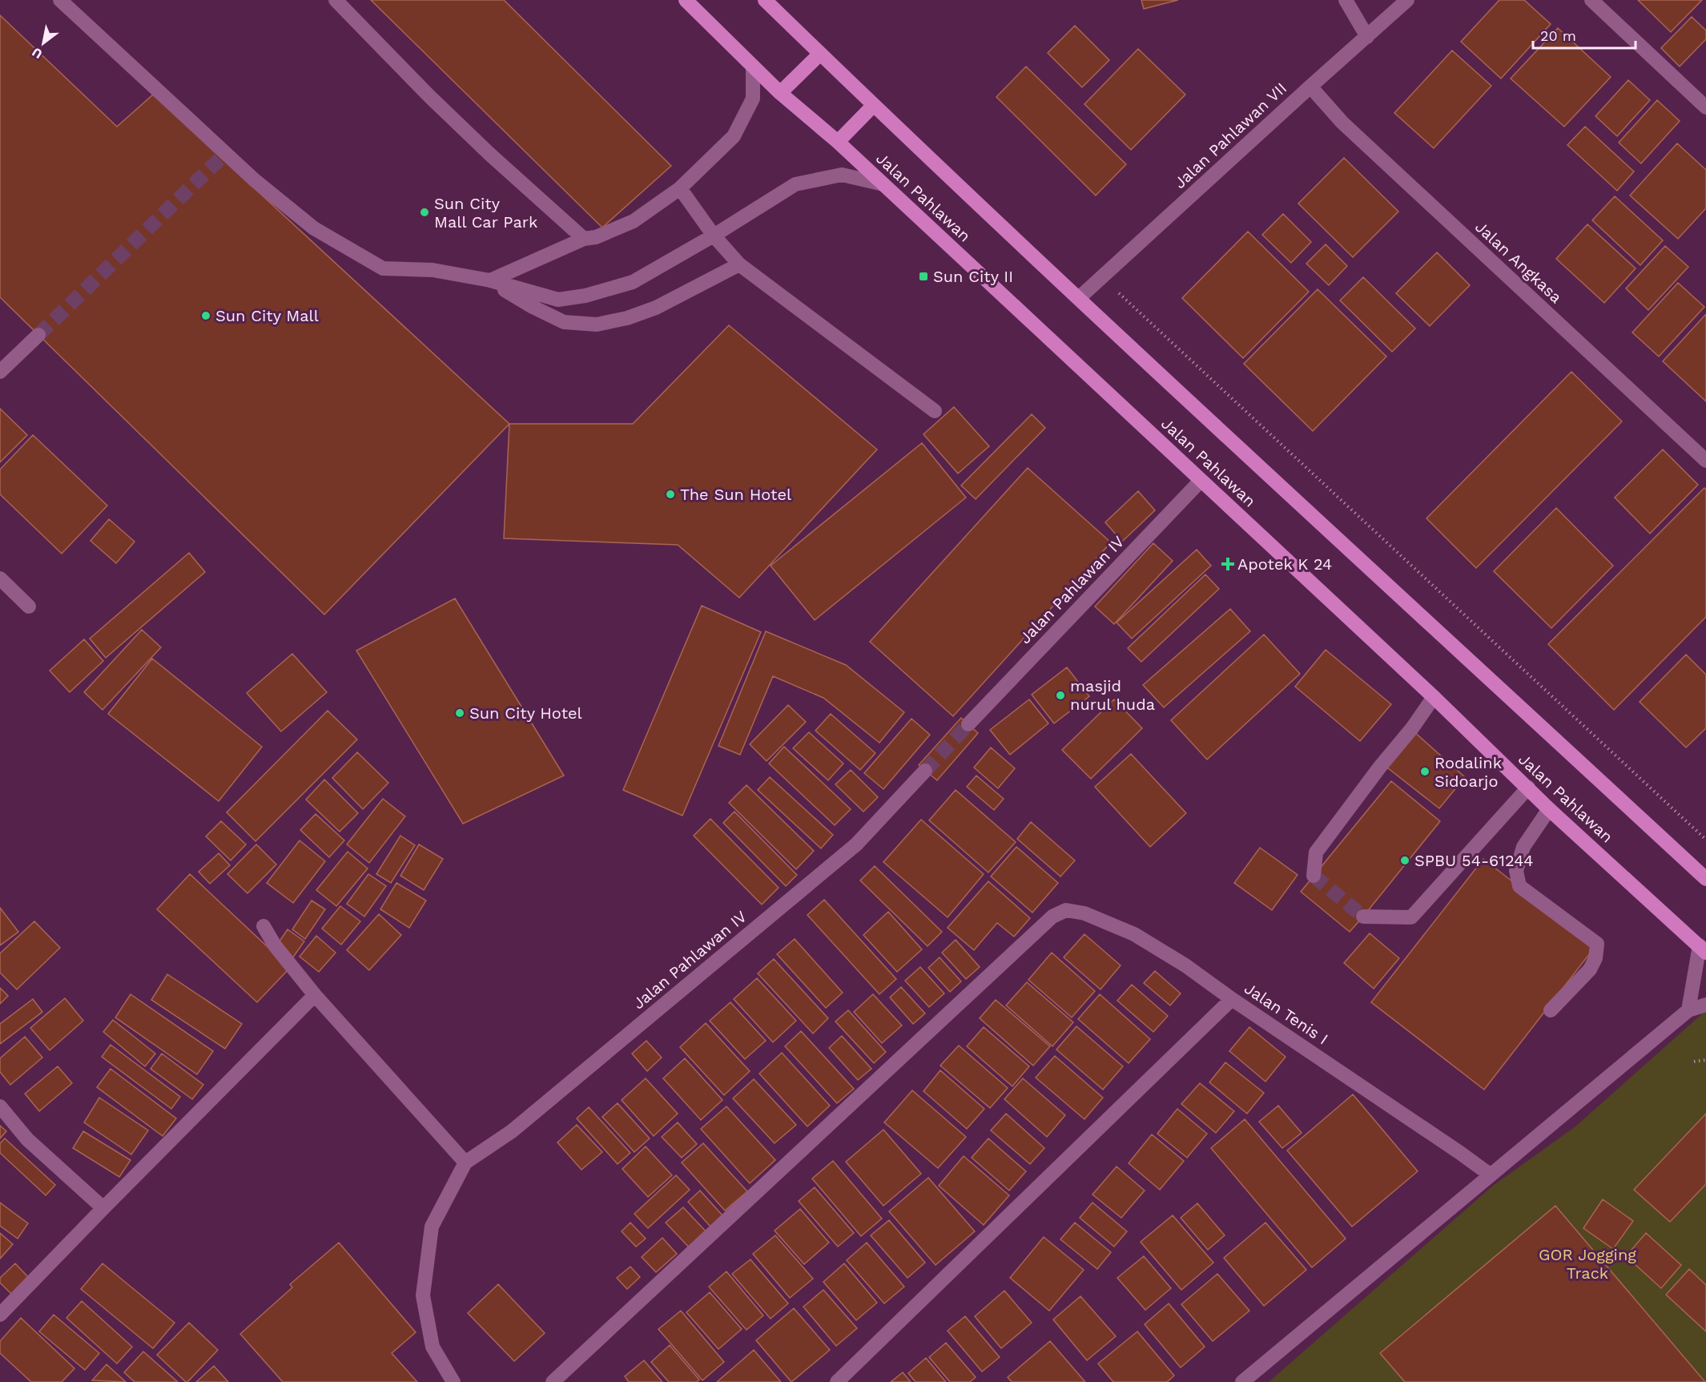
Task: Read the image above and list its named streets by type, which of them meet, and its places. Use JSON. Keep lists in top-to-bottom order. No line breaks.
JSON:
{"streets":{"main road":["Jalan Pahlawan"],"street":["Jalan Pahlawan VII","Jalan Angkasa","Jalan Pahlawan IV","Jalan Tenis I"]},"crossings":[["Jalan Pahlawan VII","Jalan Pahlawan"],["Jalan Pahlawan VII","Jalan Angkasa"],["Jalan Pahlawan","Jalan Pahlawan IV"]],"parks":["GOR Jogging Track"],"places":{"other":["Sun City Mall Car Park","Sun City Mall","The Sun Hotel","masjid nurul huda","Sun City Hotel","Rodalink Sidoarjo","SPBU 54-61244"],"transit":["Sun City II"],"health":["Apotek K 24"]},"scale_bar":"20 m","north":"bottom left"}
